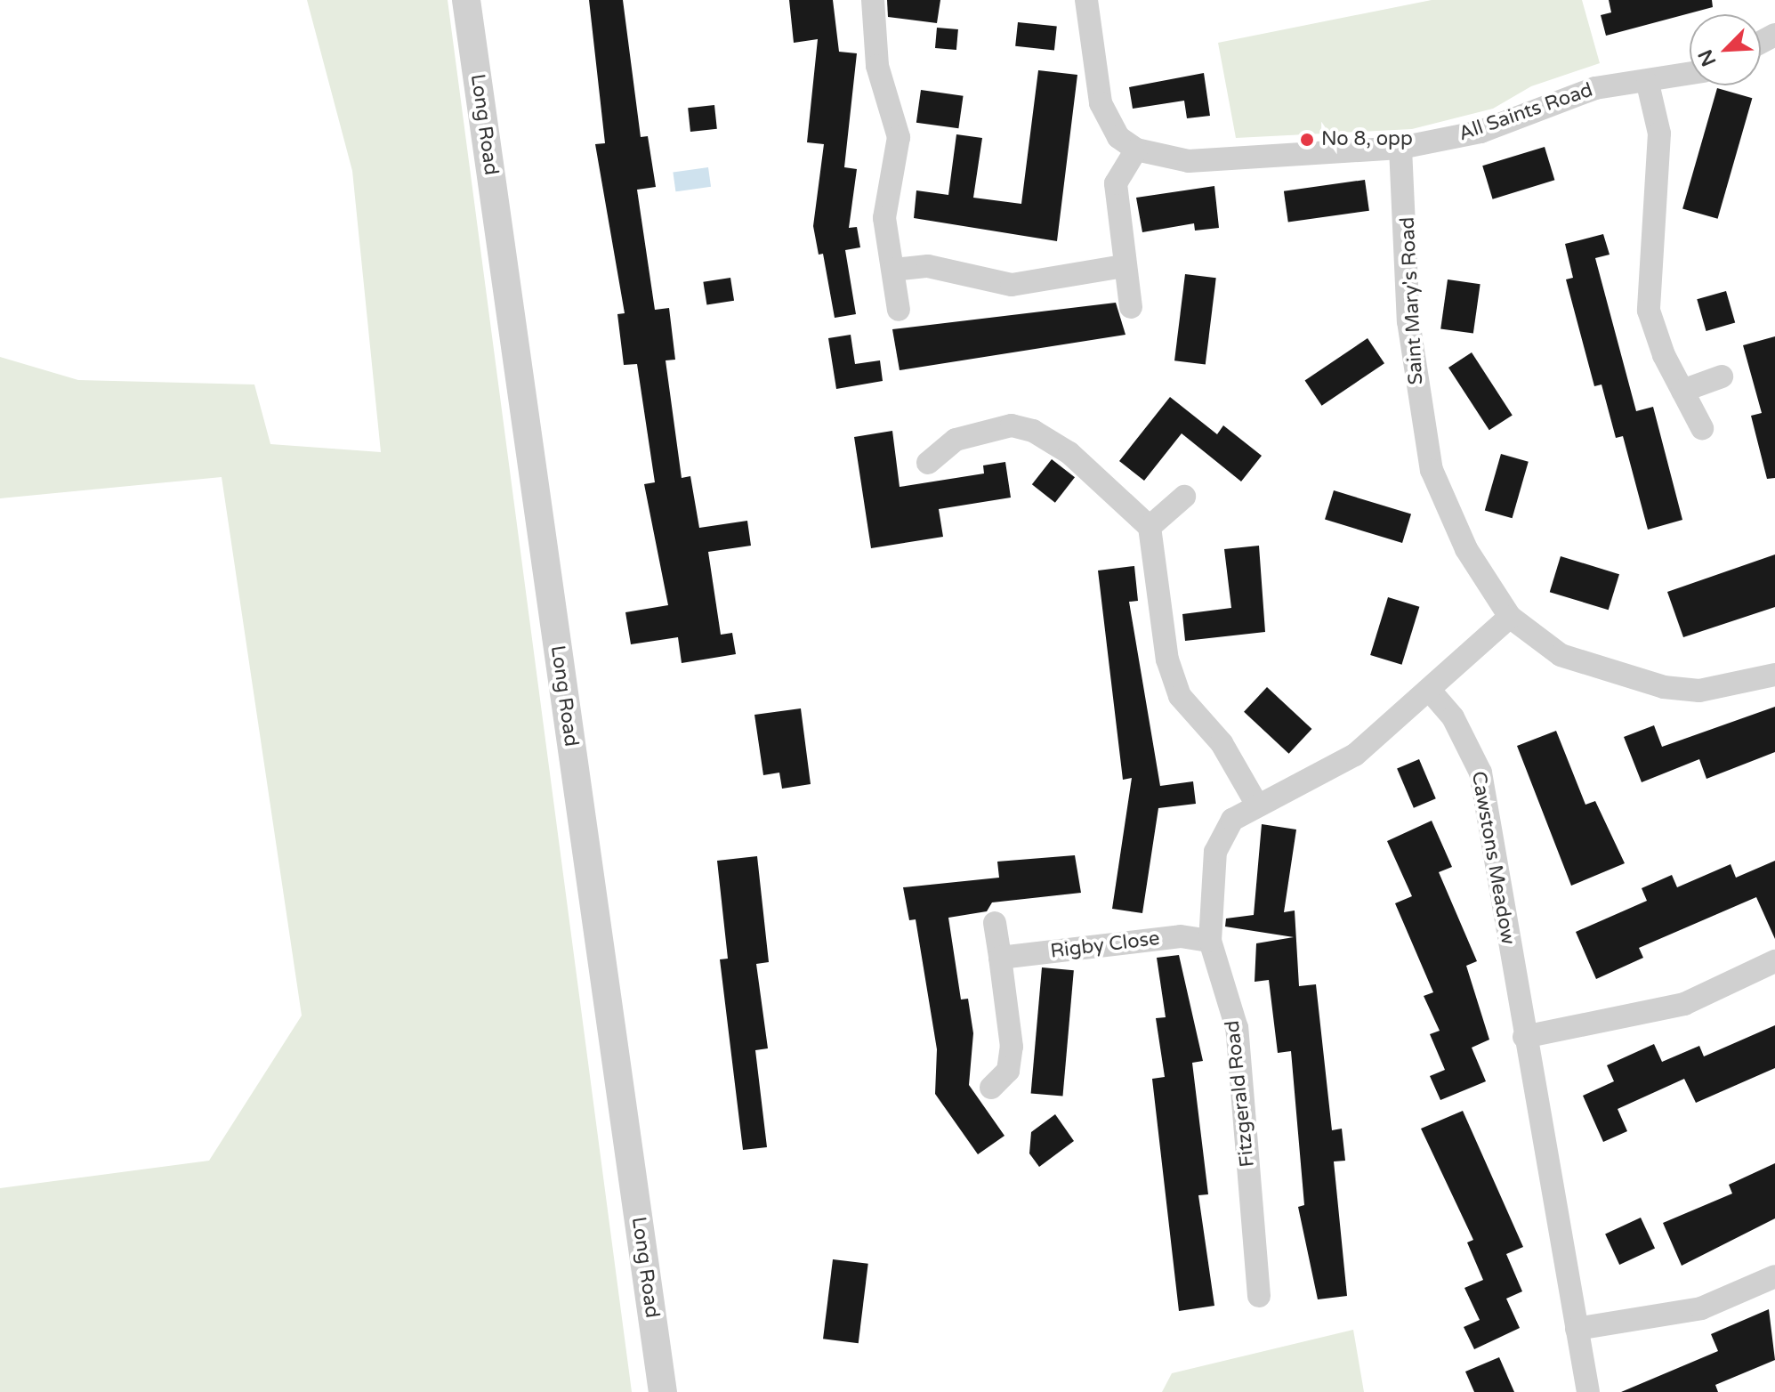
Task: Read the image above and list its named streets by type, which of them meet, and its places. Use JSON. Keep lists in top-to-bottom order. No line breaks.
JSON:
{"streets":{"street":["All Saints Road","Long Road","Saint Mary's Road","Cawstons Meadow","Rigby Close","Fitzgerald Road"]},"crossings":[["All Saints Road","Saint Mary's Road"],["Saint Mary's Road","Fitzgerald Road"],["Cawstons Meadow","Fitzgerald Road"],["Rigby Close","Fitzgerald Road"]],"places":["No 8, opp"],"north":"bottom left"}
